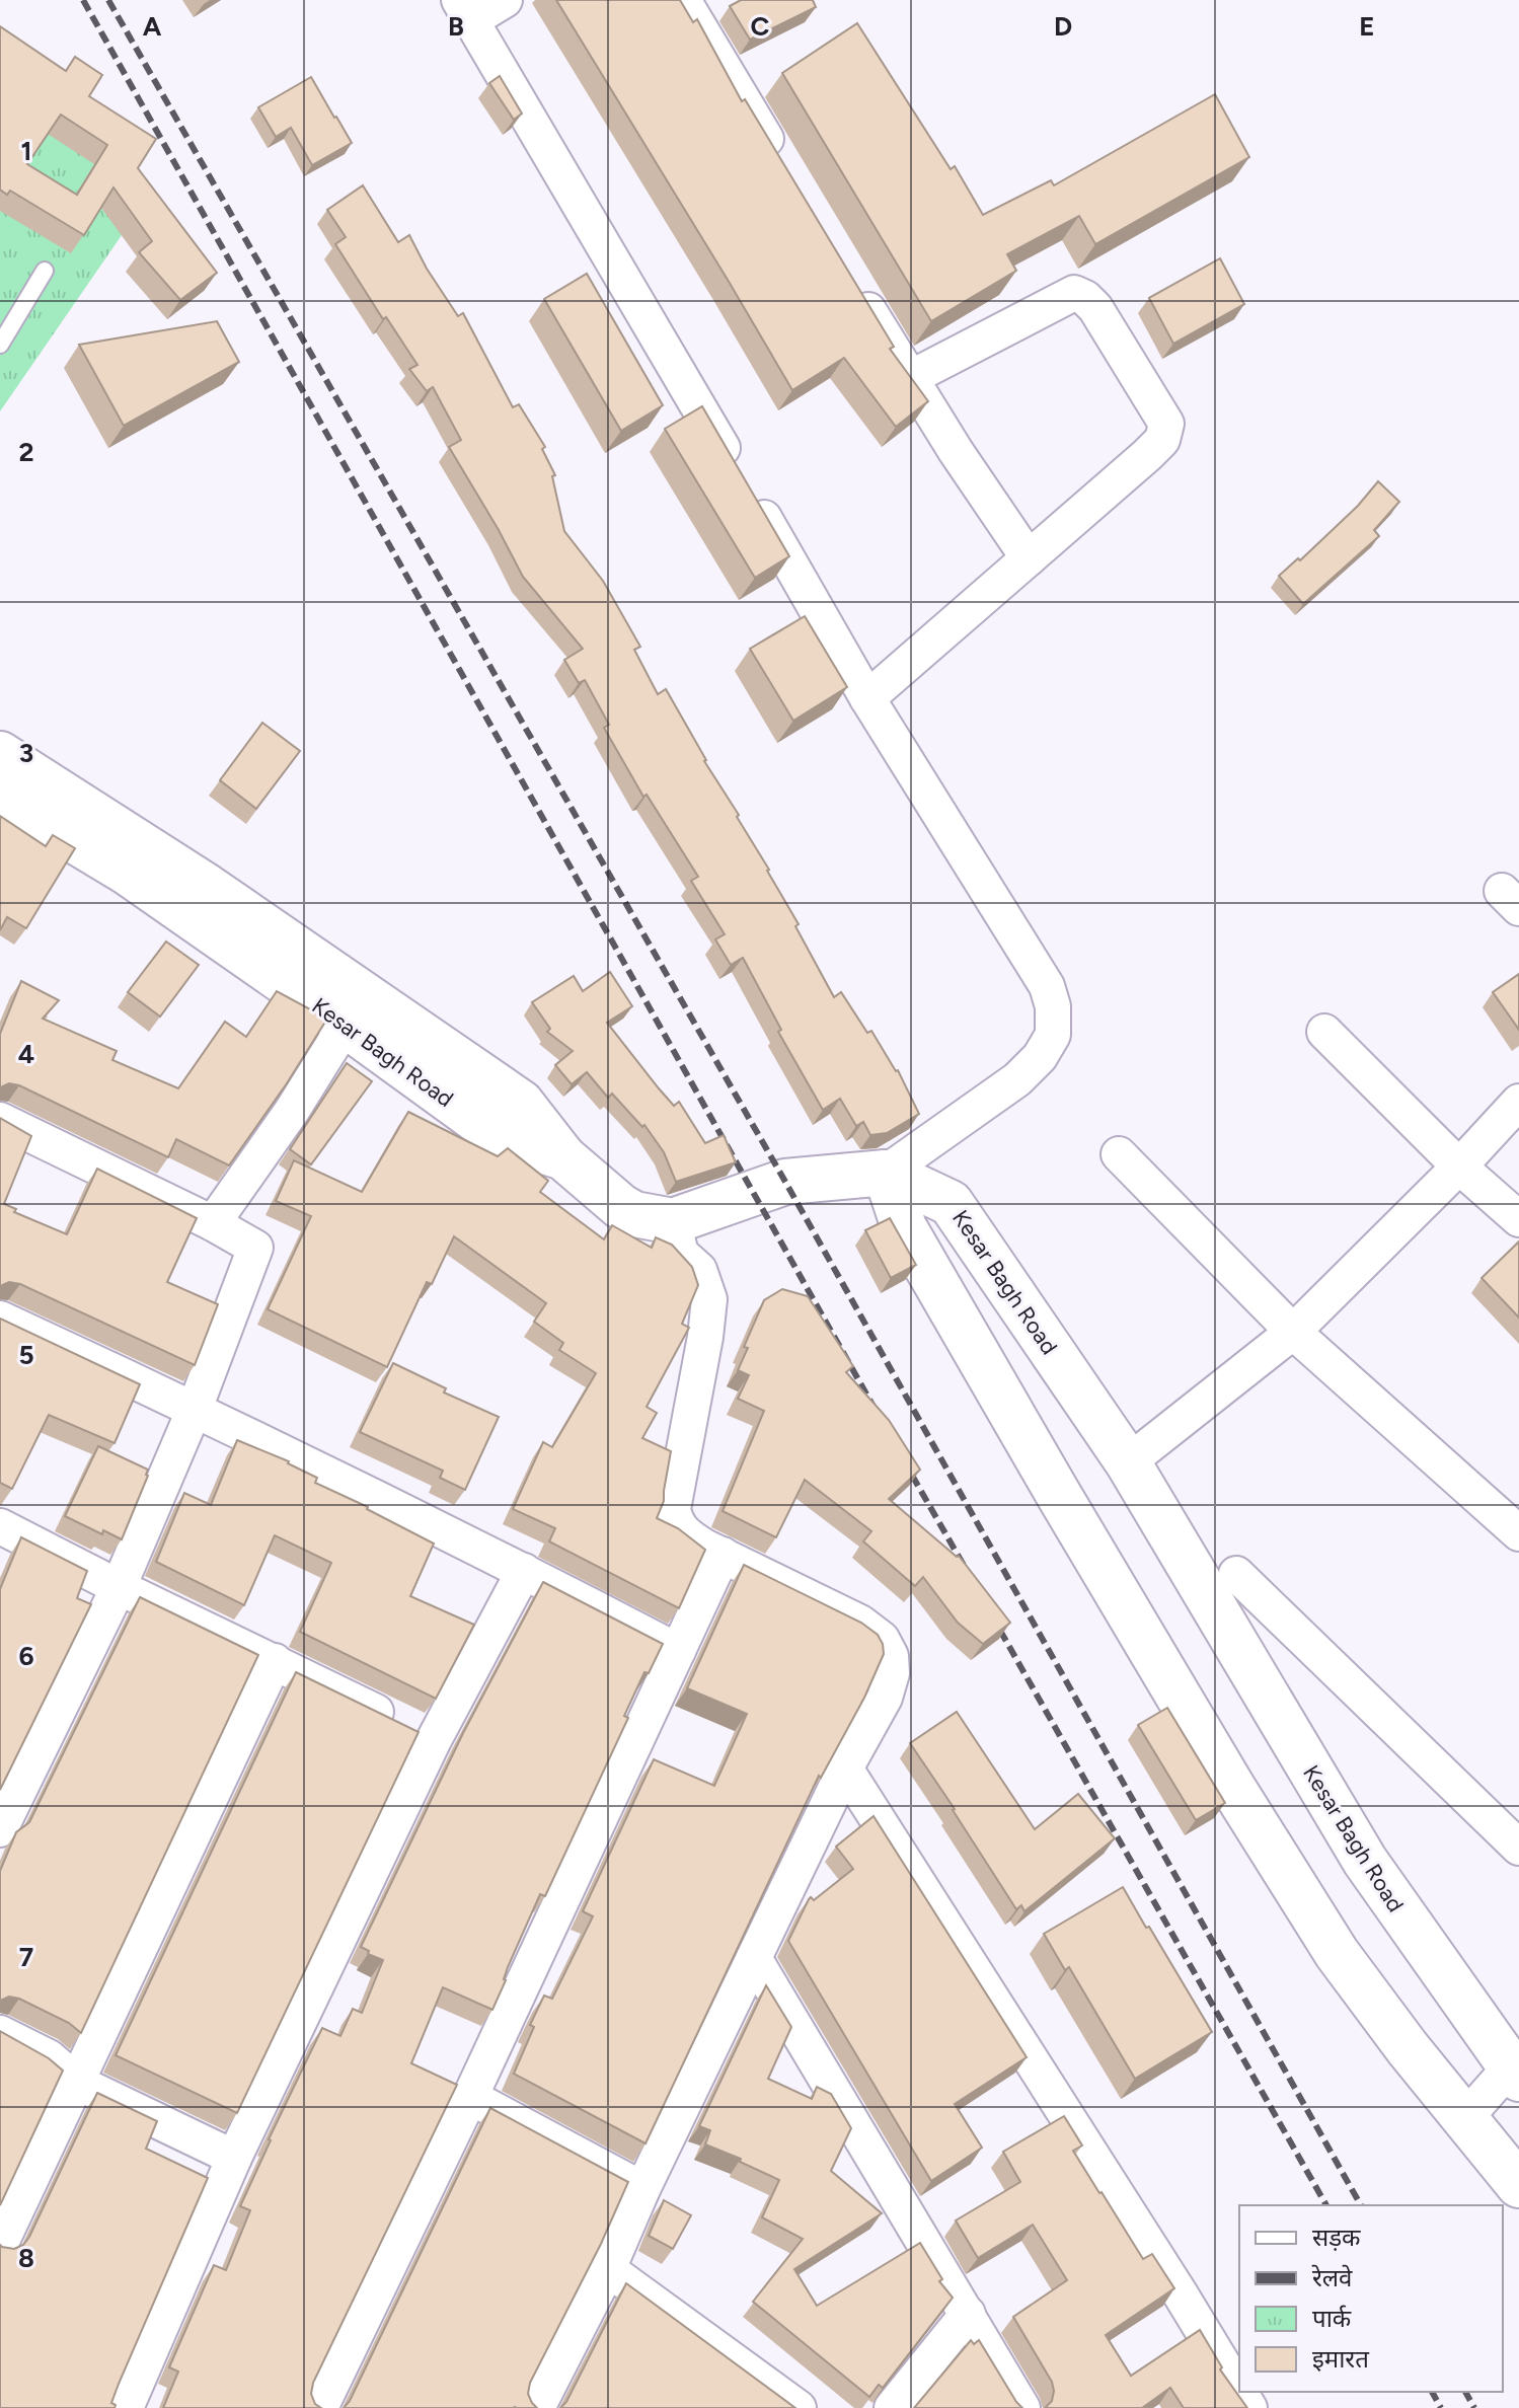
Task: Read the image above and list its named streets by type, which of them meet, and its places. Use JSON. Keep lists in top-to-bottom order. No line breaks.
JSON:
{"streets":{"main road":["Kesar Bagh Road"]},"legend":["सड़क","रेलवे","पार्क","इमारत"],"grid":{"columns":["A","B","C","D","E"],"rows":["1","2","3","4","5","6","7","8"]}}
